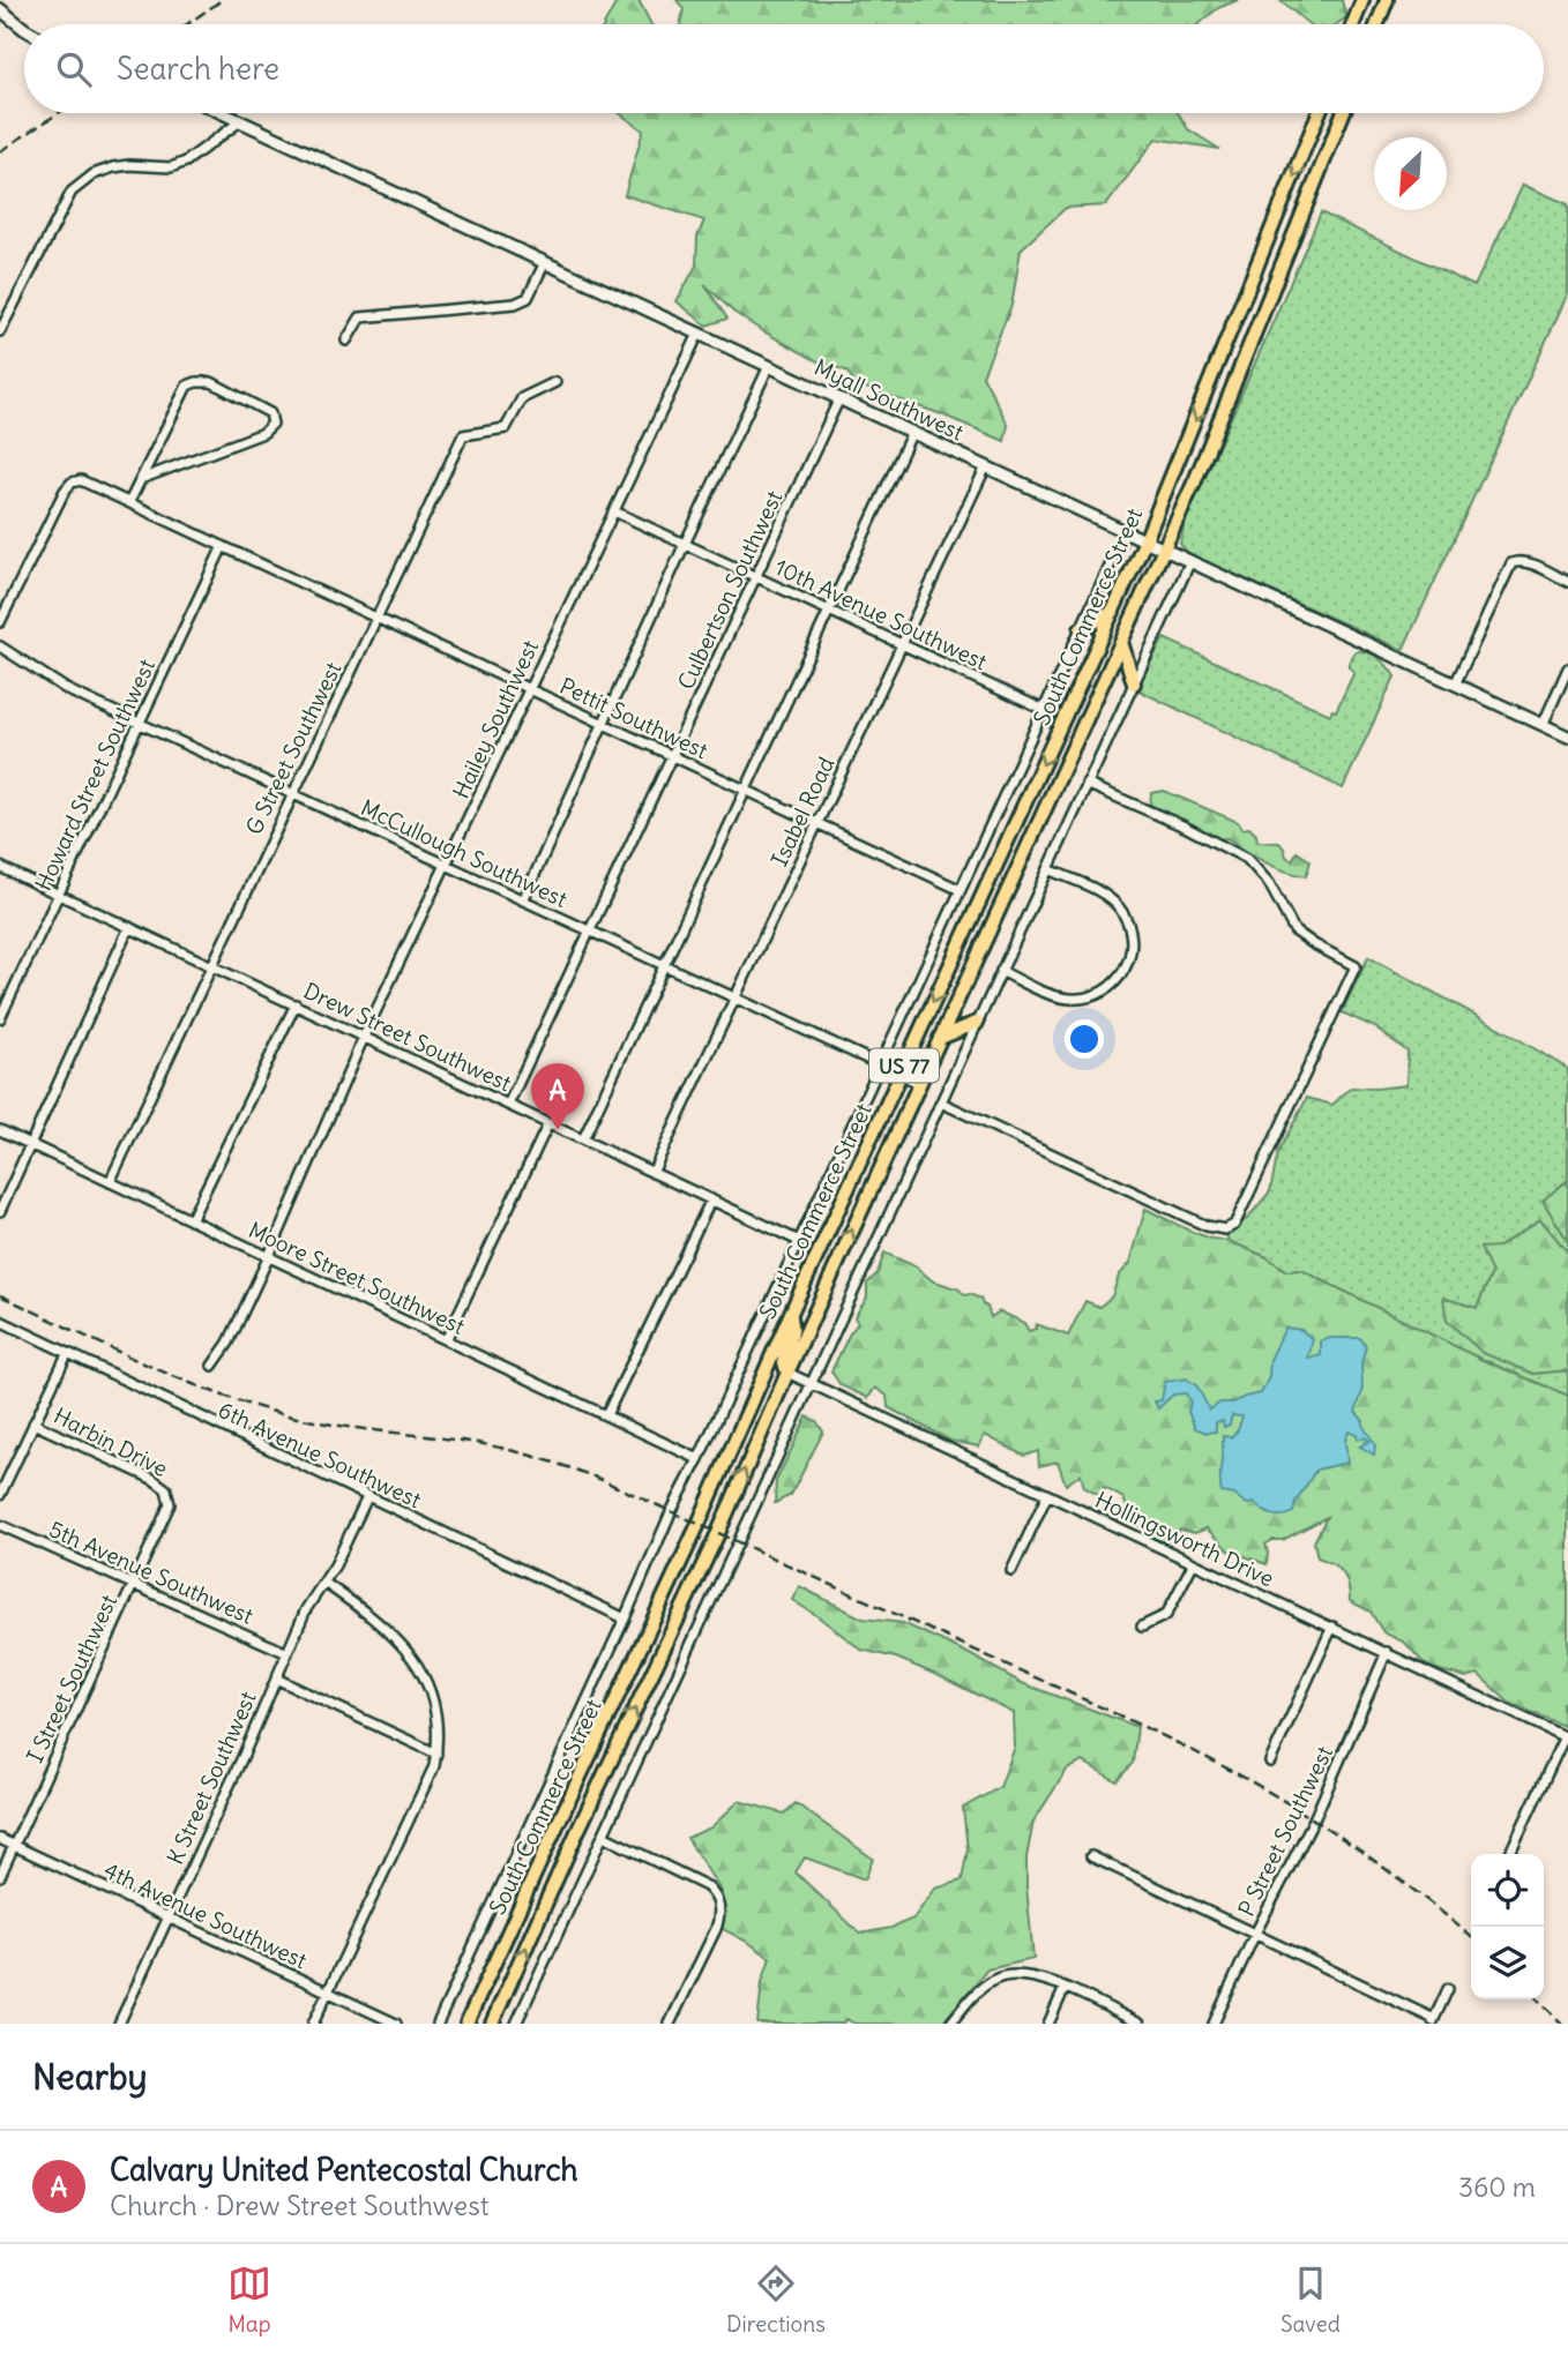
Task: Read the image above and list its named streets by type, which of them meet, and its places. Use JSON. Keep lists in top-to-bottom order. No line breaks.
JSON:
{"streets":{"main road":["South Commerce Street","US 77"],"street":["Myall Southwest","Culbertson Southwest","10th Avenue Southwest","Pettit Southwest","Hailey Southwest","G Street Southwest","Howard Street Southwest","Isabel Road","McCullough Southwest","Drew Street Southwest","Moore Street Southwest","Harbin Drive","6th Avenue Southwest","Hollingsworth Drive","5th Avenue Southwest","I Street Southwest","K Street Southwest","P Street Southwest","4th Avenue Southwest"]},"crossings":[["Myall Southwest","Culbertson Southwest"],["Myall Southwest","South Commerce Street"],["Myall Southwest","Hailey Southwest"],["Myall Southwest","Isabel Road"],["Culbertson Southwest","10th Avenue Southwest"],["Culbertson Southwest","Pettit Southwest"],["Culbertson Southwest","McCullough Southwest"],["Culbertson Southwest","Drew Street Southwest"],["10th Avenue Southwest","Hailey Southwest"],["10th Avenue Southwest","Isabel Road"],["South Commerce Street","McCullough Southwest"],["South Commerce Street","Hollingsworth Drive"],["Pettit Southwest","Hailey Southwest"],["Pettit Southwest","G Street Southwest"],["Pettit Southwest","Howard Street Southwest"],["Pettit Southwest","Isabel Road"],["Hailey Southwest","McCullough Southwest"],["Hailey Southwest","Drew Street Southwest"],["Hailey Southwest","Moore Street Southwest"],["G Street Southwest","McCullough Southwest"],["G Street Southwest","Drew Street Southwest"],["G Street Southwest","Moore Street Southwest"],["Howard Street Southwest","McCullough Southwest"],["Howard Street Southwest","Drew Street Southwest"],["Isabel Road","McCullough Southwest"],["Isabel Road","Drew Street Southwest"],["Harbin Drive","5th Avenue Southwest"],["Harbin Drive","I Street Southwest"],["Hollingsworth Drive","P Street Southwest"],["5th Avenue Southwest","I Street Southwest"],["5th Avenue Southwest","K Street Southwest"],["I Street Southwest","4th Avenue Southwest"],["K Street Southwest","4th Avenue Southwest"]],"north":"bottom left","page":{"search":"Search here","pins":"A","heading":"Nearby","list":[{"mark":"A","name":"Calvary United Pentecostal Church","note":"Church · Drew Street Southwest","value":"360 m"}],"nav":["Map","Directions","Saved"]}}
